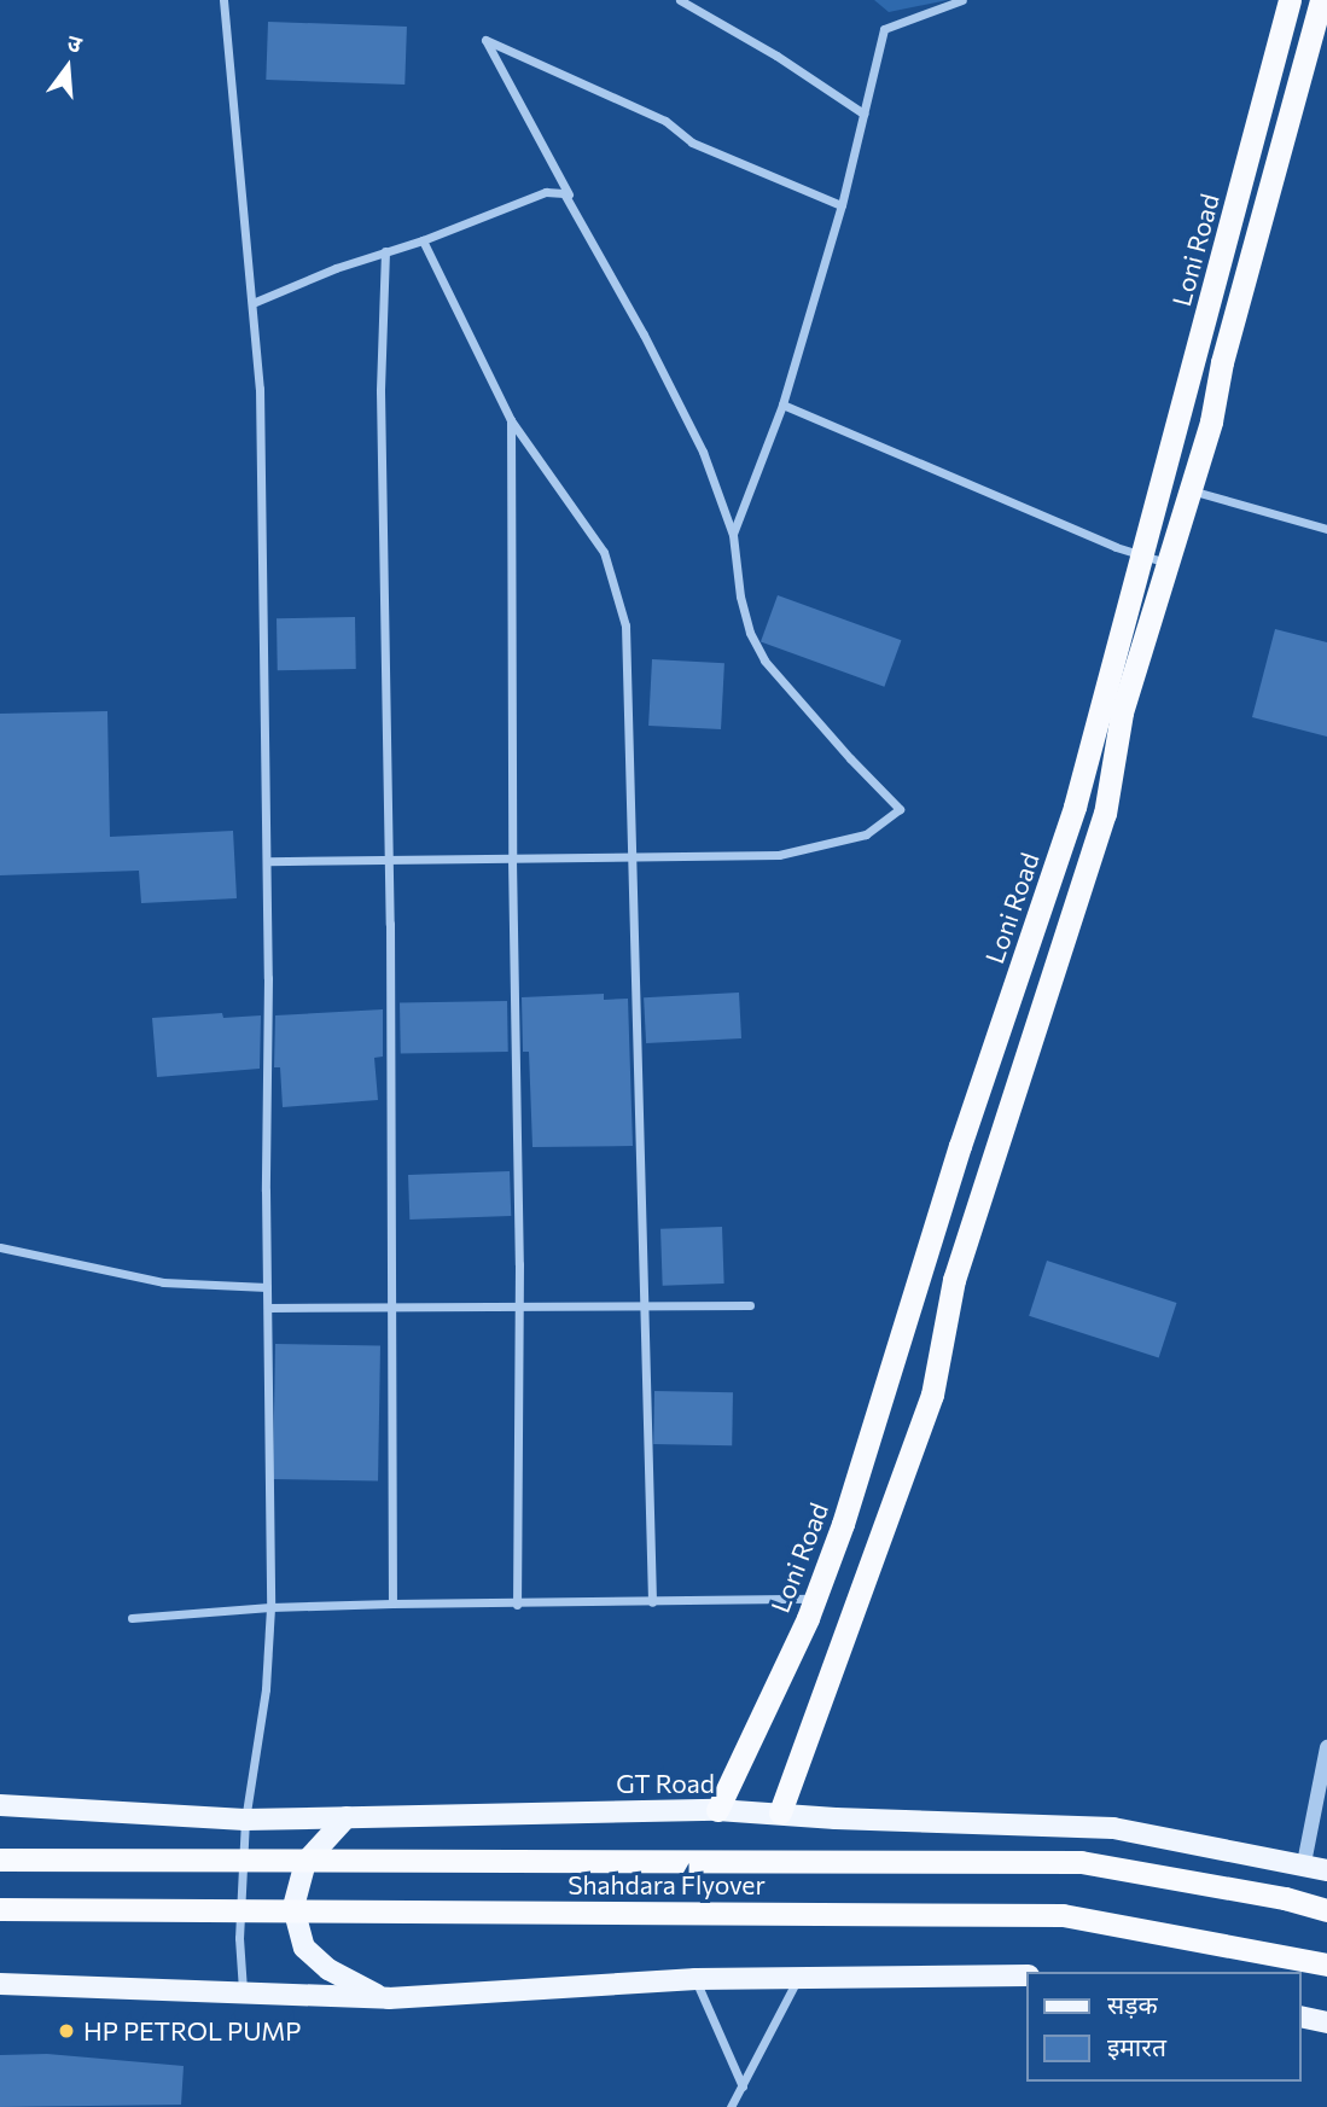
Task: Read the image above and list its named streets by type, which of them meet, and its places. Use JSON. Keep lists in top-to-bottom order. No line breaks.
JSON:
{"streets":{"highway":["Loni Road","Shahdara Flyover"],"main road":["GT Road"]},"crossings":[["Loni Road","GT Road"]],"places":["HP PETROL PUMP"],"legend":["सड़क","इमारत"],"north":"top"}
